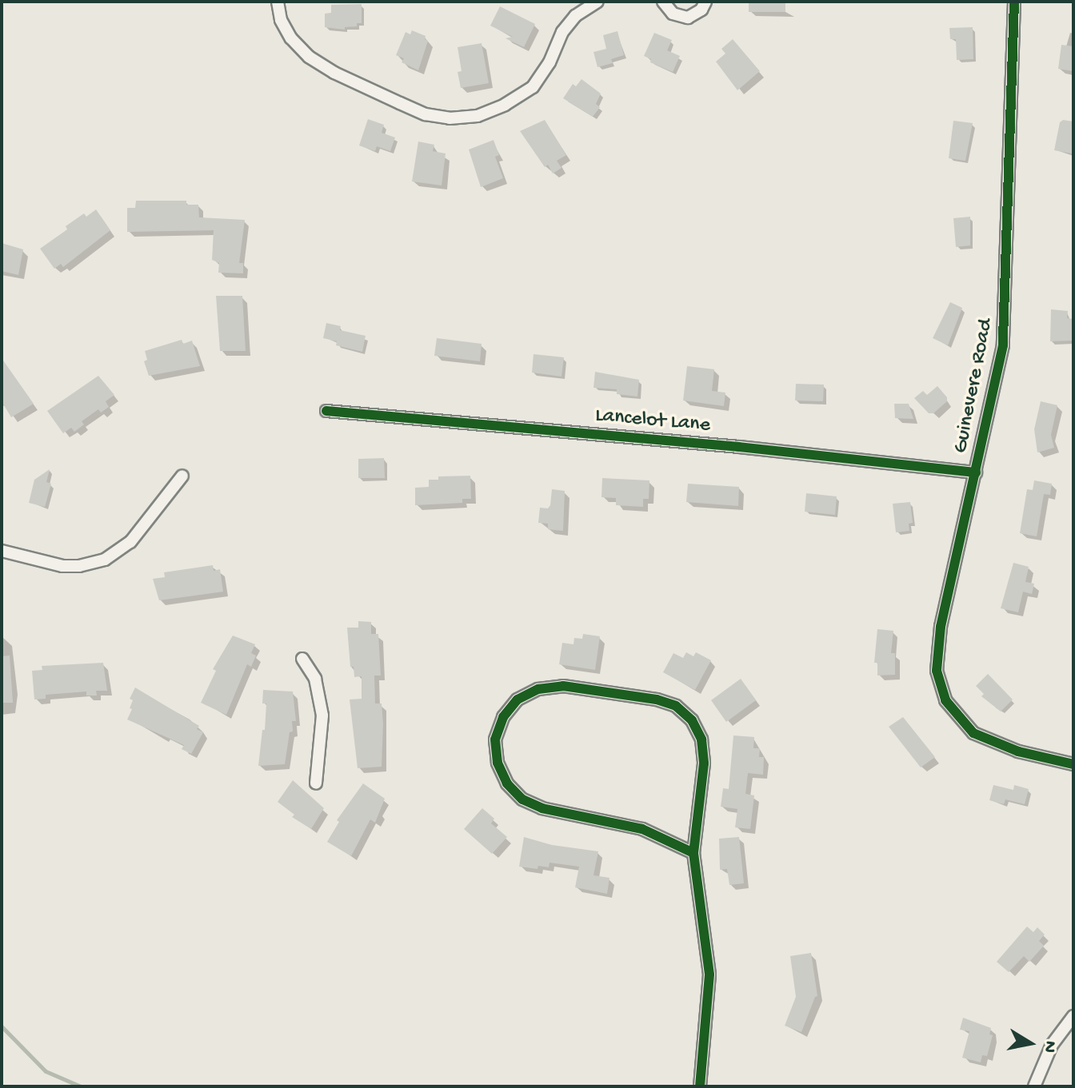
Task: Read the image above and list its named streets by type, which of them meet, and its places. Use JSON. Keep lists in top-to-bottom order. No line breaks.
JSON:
{"streets":{"street":["Guinevere Road","Lancelot Lane"]},"crossings":[["Guinevere Road","Lancelot Lane"]],"north":"right"}
